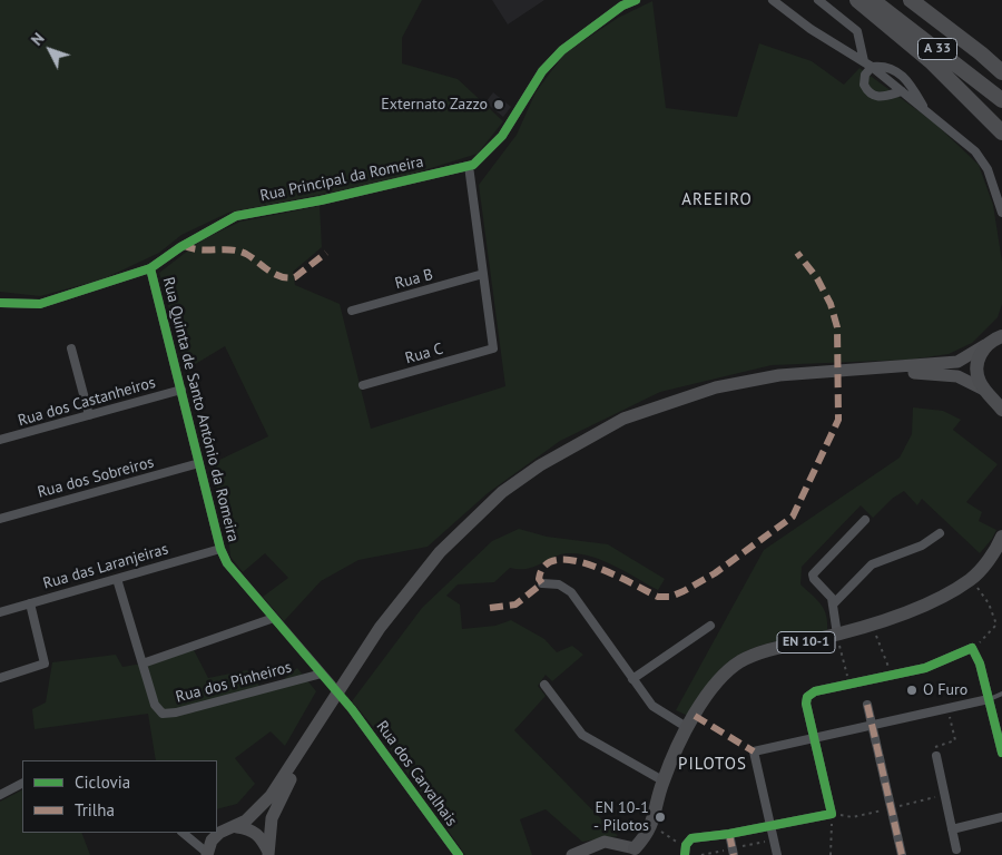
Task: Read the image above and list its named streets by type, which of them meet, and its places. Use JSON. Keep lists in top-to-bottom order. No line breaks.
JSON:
{"streets":{"highway":["A 33"],"main road":["EN 10-1"],"street":["Rua Principal da Romeira","Rua B","Rua C","Rua dos Castanheiros","Rua Quinta de Santo António da Romeira","Rua dos Sobreiros","Rua das Laranjeiras","Rua dos Pinheiros","Rua dos Carvalhais"]},"crossings":[["Rua Principal da Romeira","Rua Quinta de Santo António da Romeira"],["Rua B","Rua C"],["Rua dos Castanheiros","Rua Quinta de Santo António da Romeira"],["Rua Quinta de Santo António da Romeira","Rua dos Sobreiros"],["Rua Quinta de Santo António da Romeira","Rua das Laranjeiras"],["Rua Quinta de Santo António da Romeira","Rua dos Pinheiros"],["Rua das Laranjeiras","Rua dos Pinheiros"]],"districts":["AREEIRO","PILOTOS"],"places":["Externato Zazzo","O Furo","EN 10-1 - Pilotos"],"legend":["Ciclovia","Trilha"],"north":"top left"}
